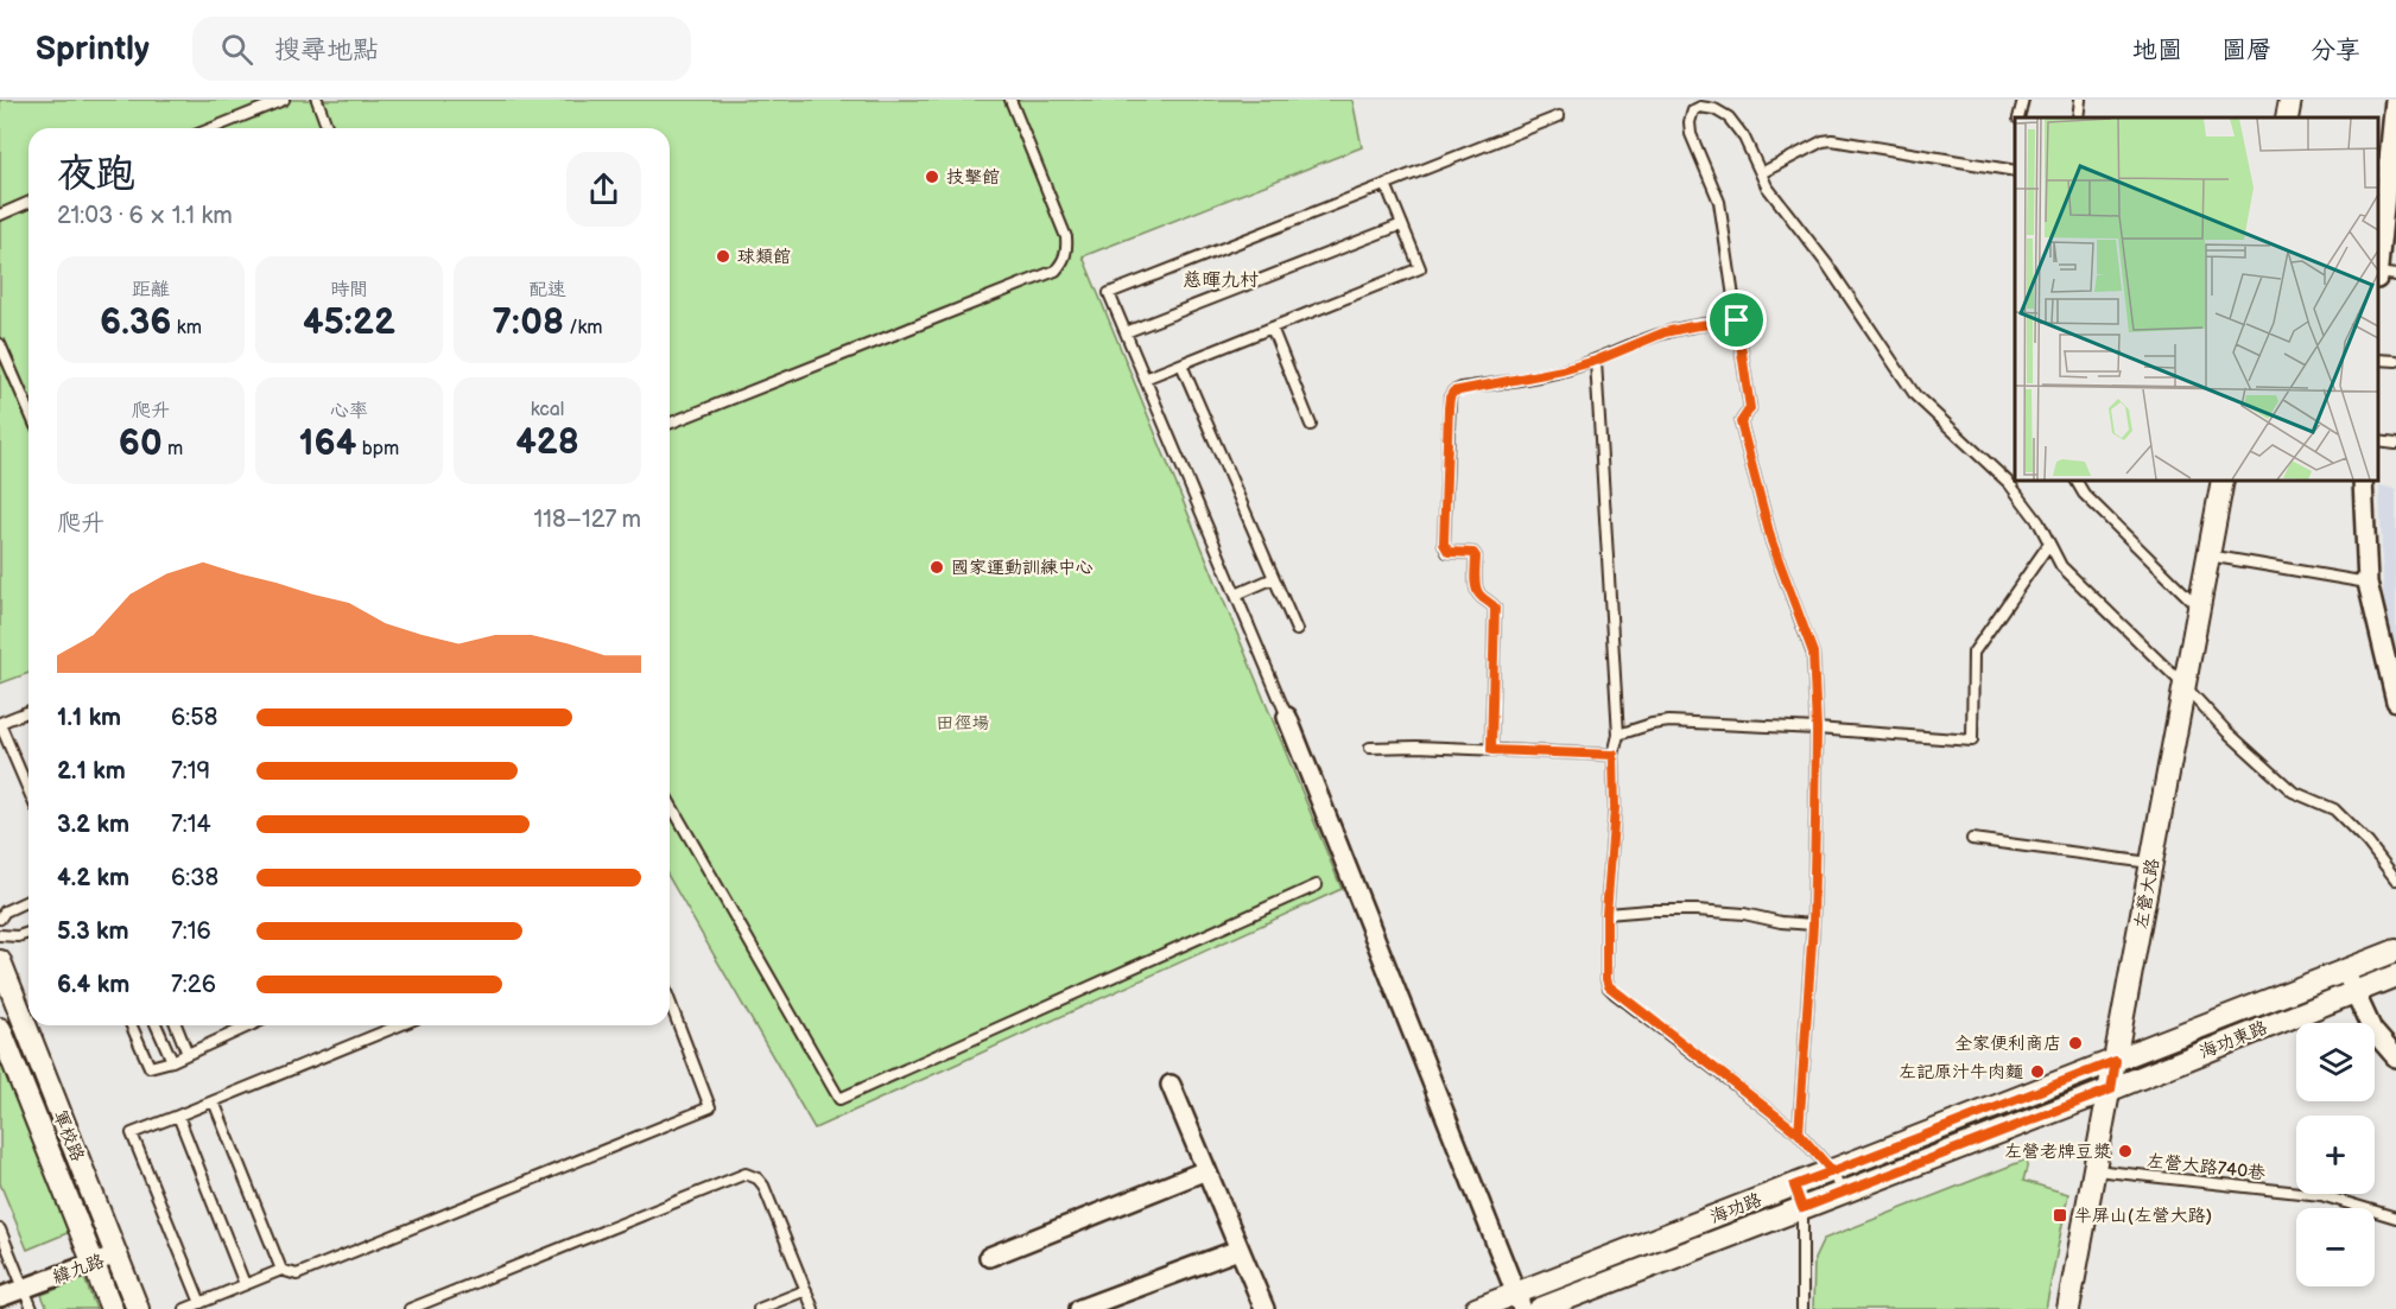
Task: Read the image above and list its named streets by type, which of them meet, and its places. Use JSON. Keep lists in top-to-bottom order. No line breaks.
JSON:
{"streets":{"street":["左營大路","海功東路","軍校路","海功路","緯九路"],"lane":["左營大路740巷"]},"crossings":[["左營大路","海功東路"],["左營大路","左營大路740巷"],["左營大路","海功路"],["海功東路","海功路"],["軍校路","緯九路"]],"districts":["慈暉九村"],"parks":["田徑場"],"places":{"other":["技擊館","球類館","國家運動訓練中心","全家便利商店","左記原汁牛肉麵","左營老牌豆漿"],"transit":["半屏山(左營大路)"]},"page":{"header":"Sprintly","search":"搜尋地點","nav":["地圖","圖層","分享"],"heading":["夜跑","21:03 · 6 × 1.1 km"],"stats":[["距離","6.36 km"],["時間","45:22"],["配速","7:08 /km"],["爬升","60 m"],["心率","164 bpm"],["kcal","428"]],"chart":["爬升","118–127 m"],"list":[{"name":"1.1 km","note":"6:58"},{"name":"2.1 km","note":"7:19"},{"name":"3.2 km","note":"7:14"},{"name":"4.2 km","note":"6:38"},{"name":"5.3 km","note":"7:16"},{"name":"6.4 km","note":"7:26"}],"map_buttons":["+","−"]}}
